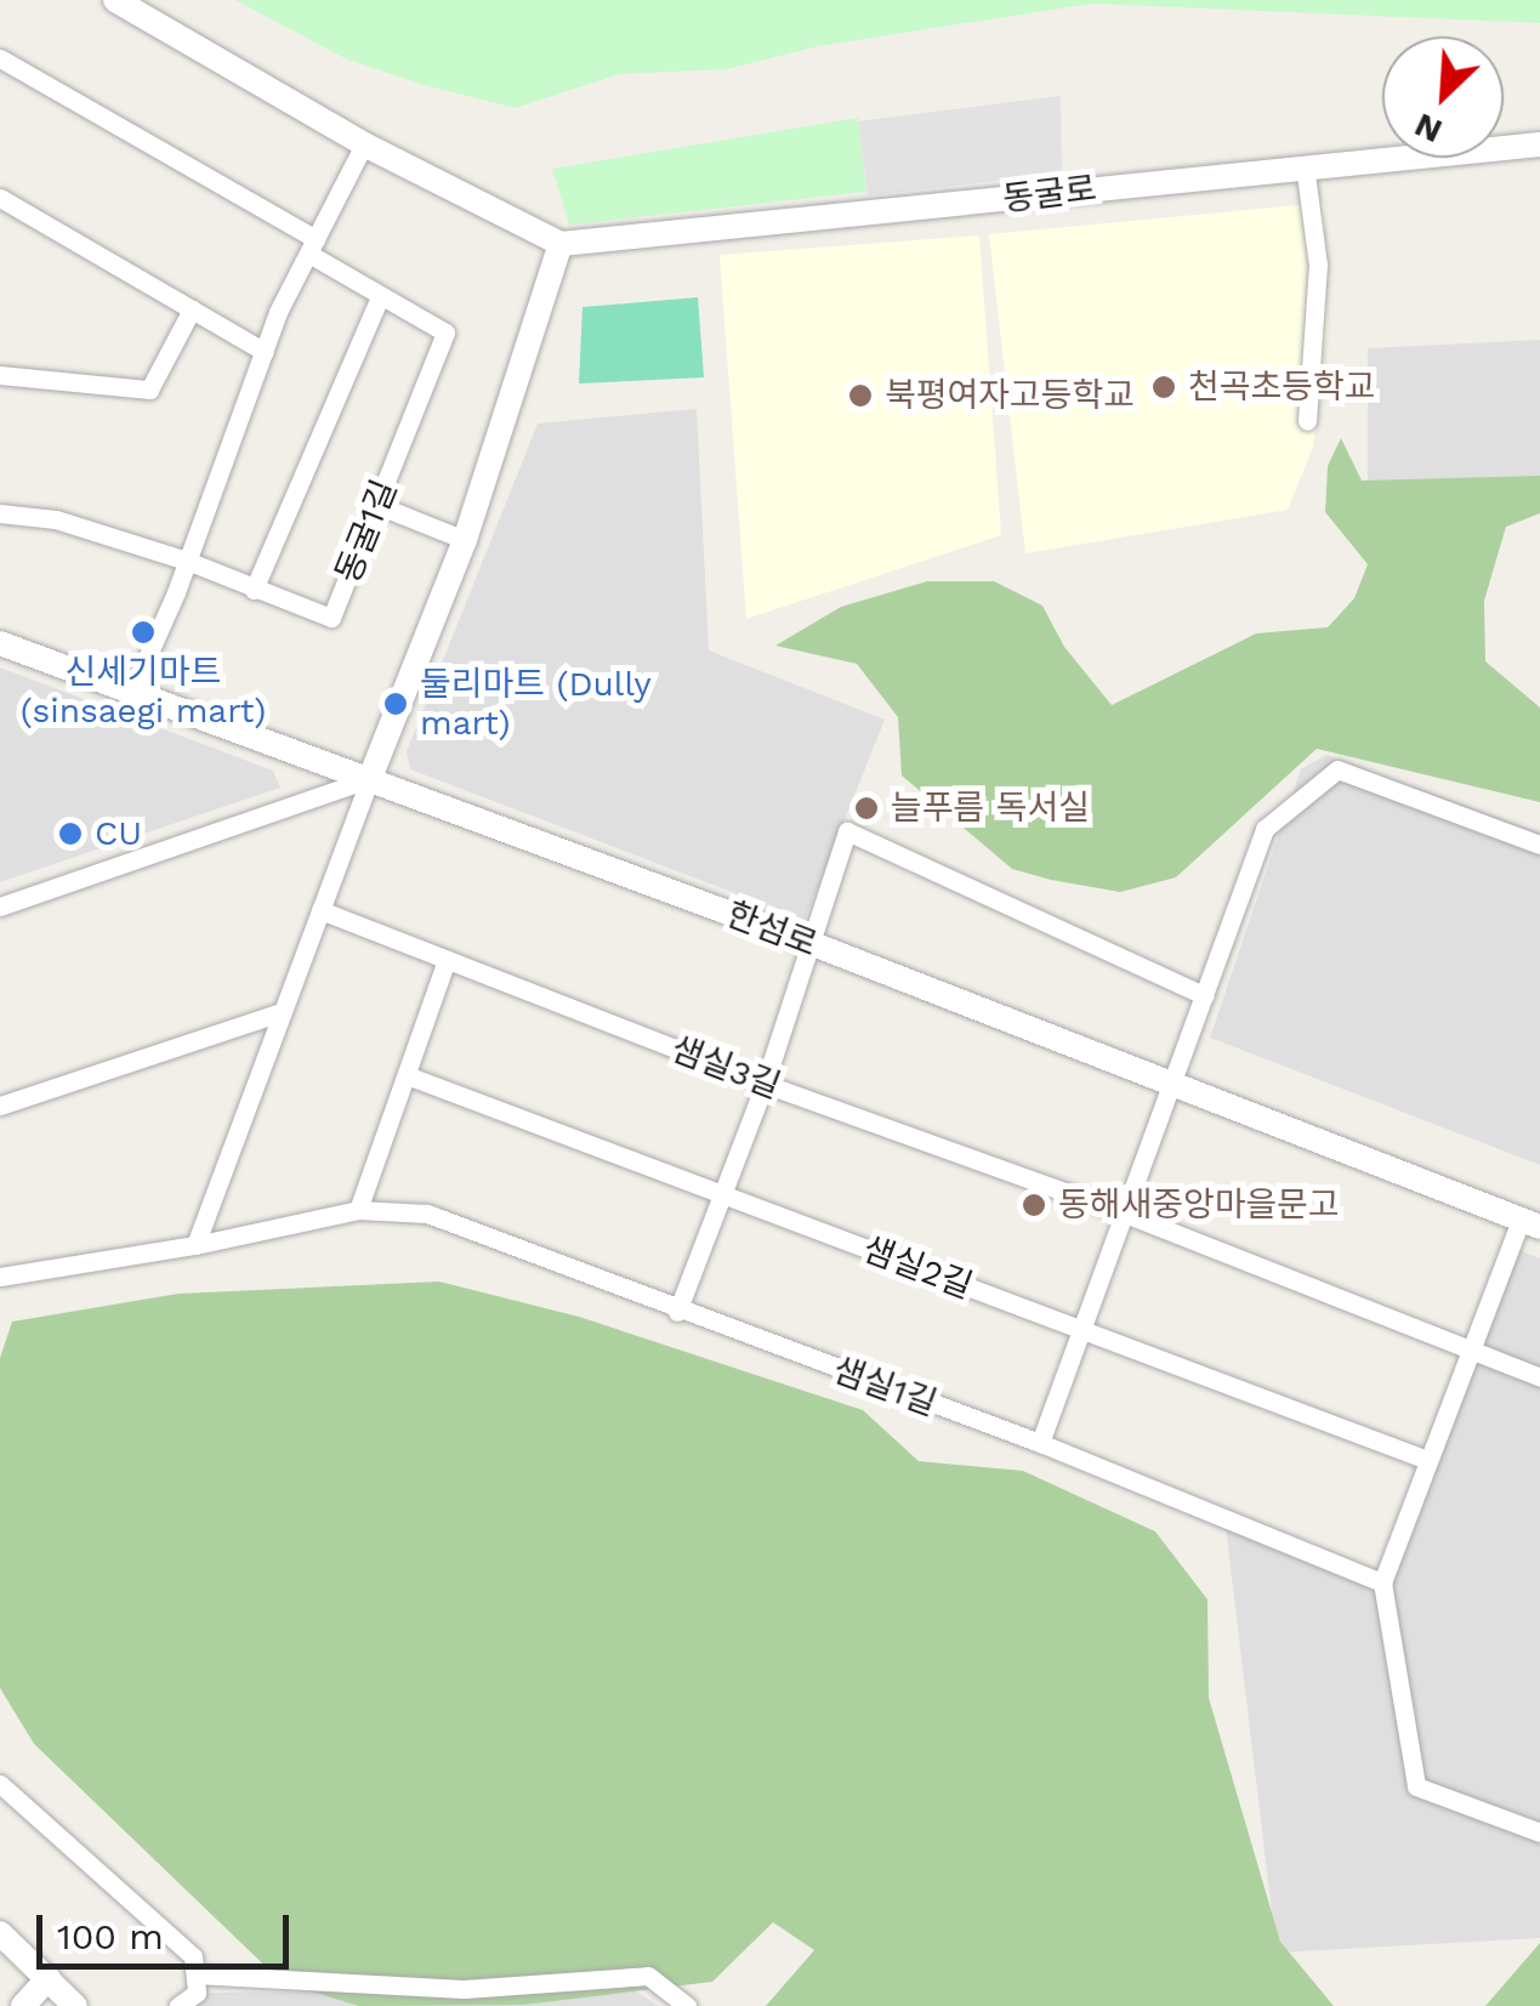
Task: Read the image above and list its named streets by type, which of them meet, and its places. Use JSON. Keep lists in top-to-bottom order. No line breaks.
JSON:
{"streets":{"street":["동굴로","동굴1길","한섬로","샘실3길","샘실2길","샘실1길"]},"places":["천곡초등학교","북평여자고등학교","신세기마트 (sinsaegi mart)","둘리마트 (Dully mart)","늘푸름 독서실","CU","동해새중앙마을문고"],"scale_bar":"100 m","north":"bottom left"}
